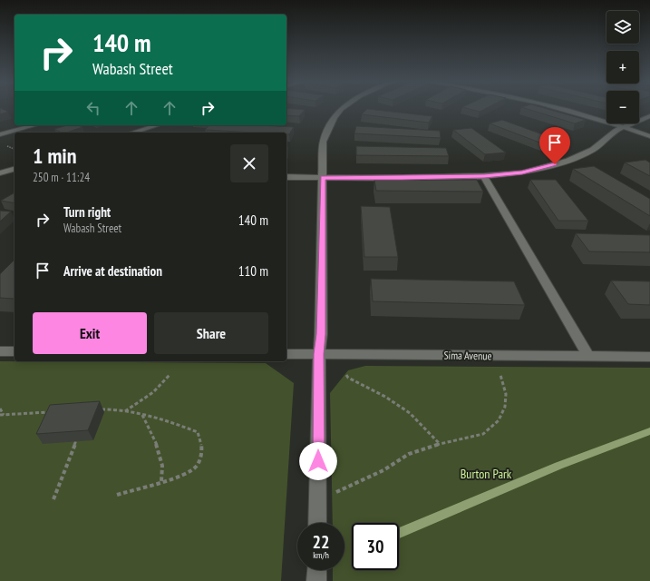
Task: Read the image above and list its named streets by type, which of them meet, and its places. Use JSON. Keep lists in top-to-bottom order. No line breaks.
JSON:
{"streets":{"street":["Sima Avenue"]},"parks":["Burton Park"],"page":{"map_buttons":["+","−"],"turn":["140 m","Wabash Street"],"heading":["1 min","250 m · 11:24"],"list":[{"name":"Turn right","note":"Wabash Street","value":"140 m"},{"name":"Arrive at destination","value":"110 m"}],"buttons":["Exit","Share"],"speed":"22 km/h","limit":"30"}}
